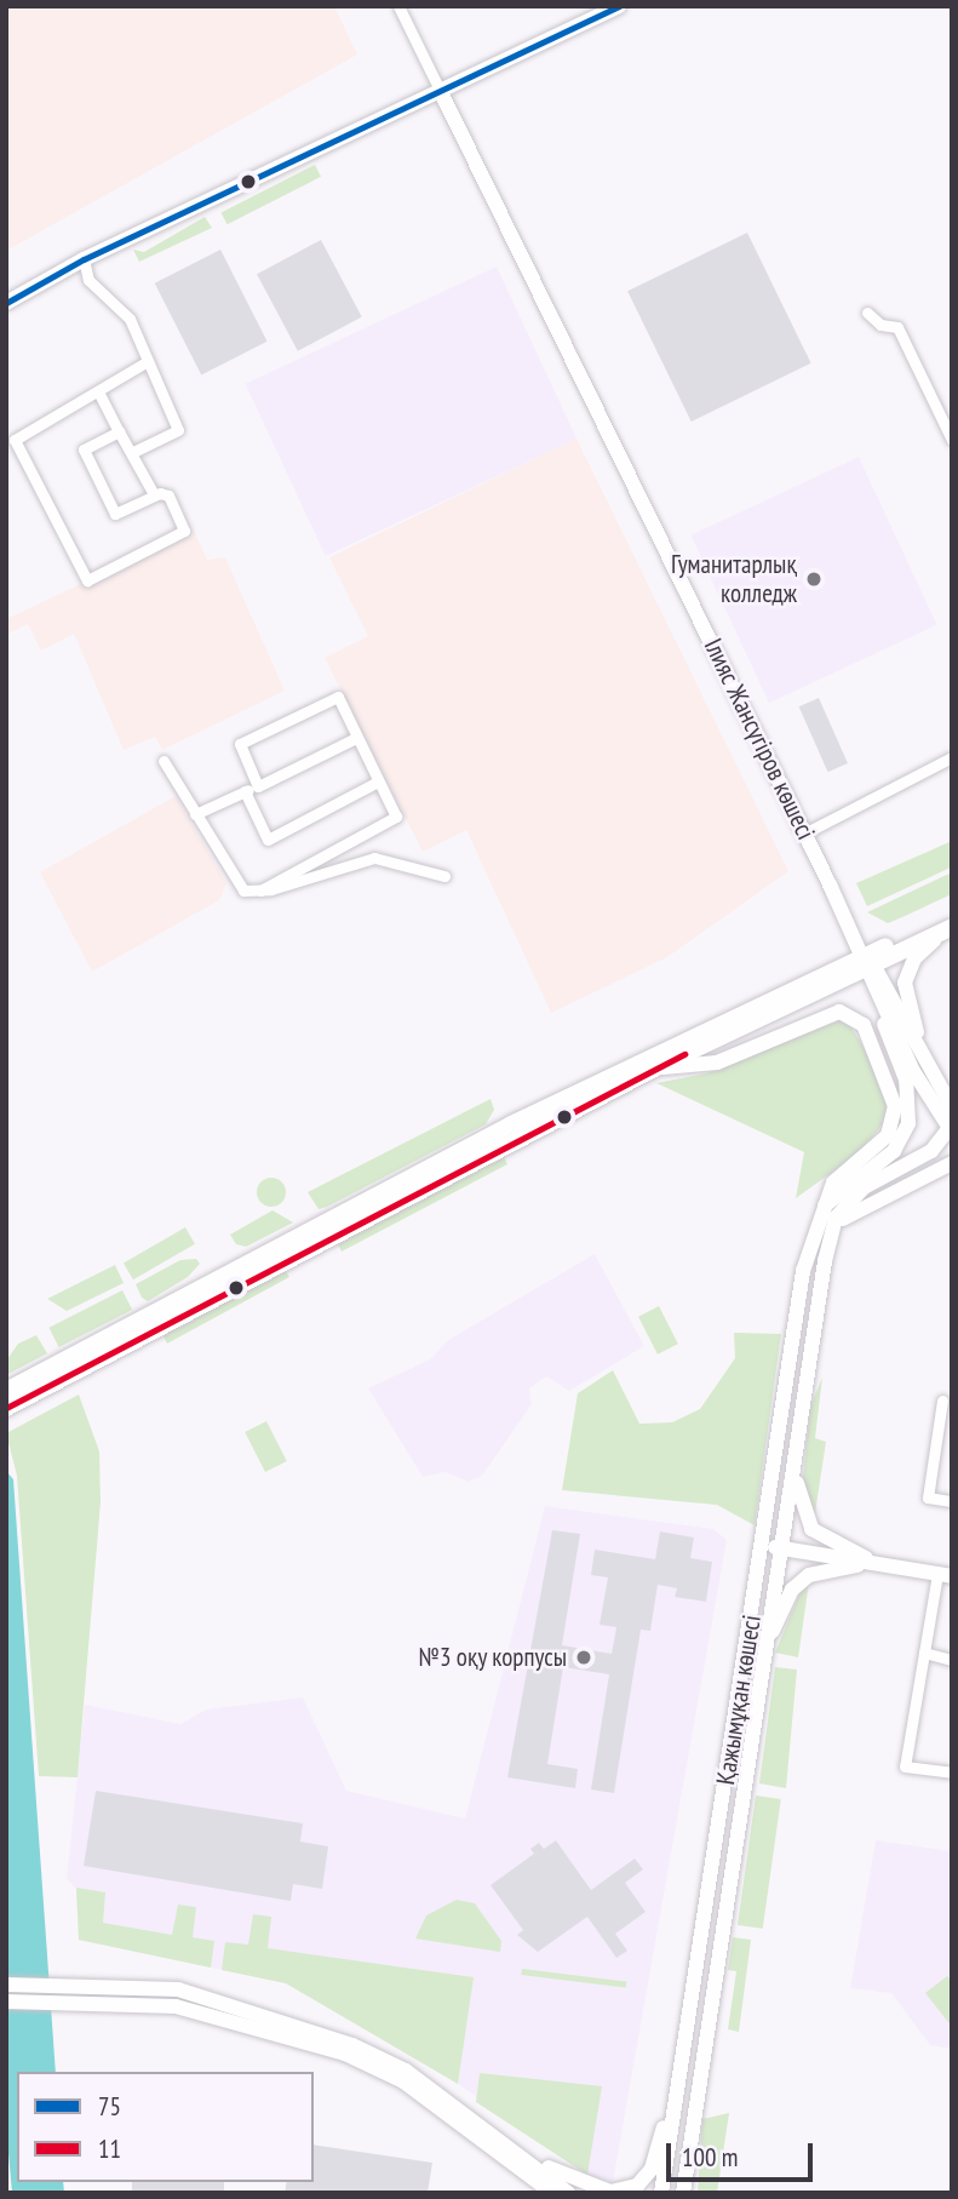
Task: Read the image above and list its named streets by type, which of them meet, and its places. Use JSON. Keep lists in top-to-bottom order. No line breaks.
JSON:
{"streets":{"main road":["Ілияс Жансүгіров көшесі","Қажымұқан көшесі"]},"places":["Гуманитарлық колледж","№3 оқу корпусы"],"lines":["transit line 75","transit line 11"],"legend":["75","11"],"scale_bar":"100 m"}
